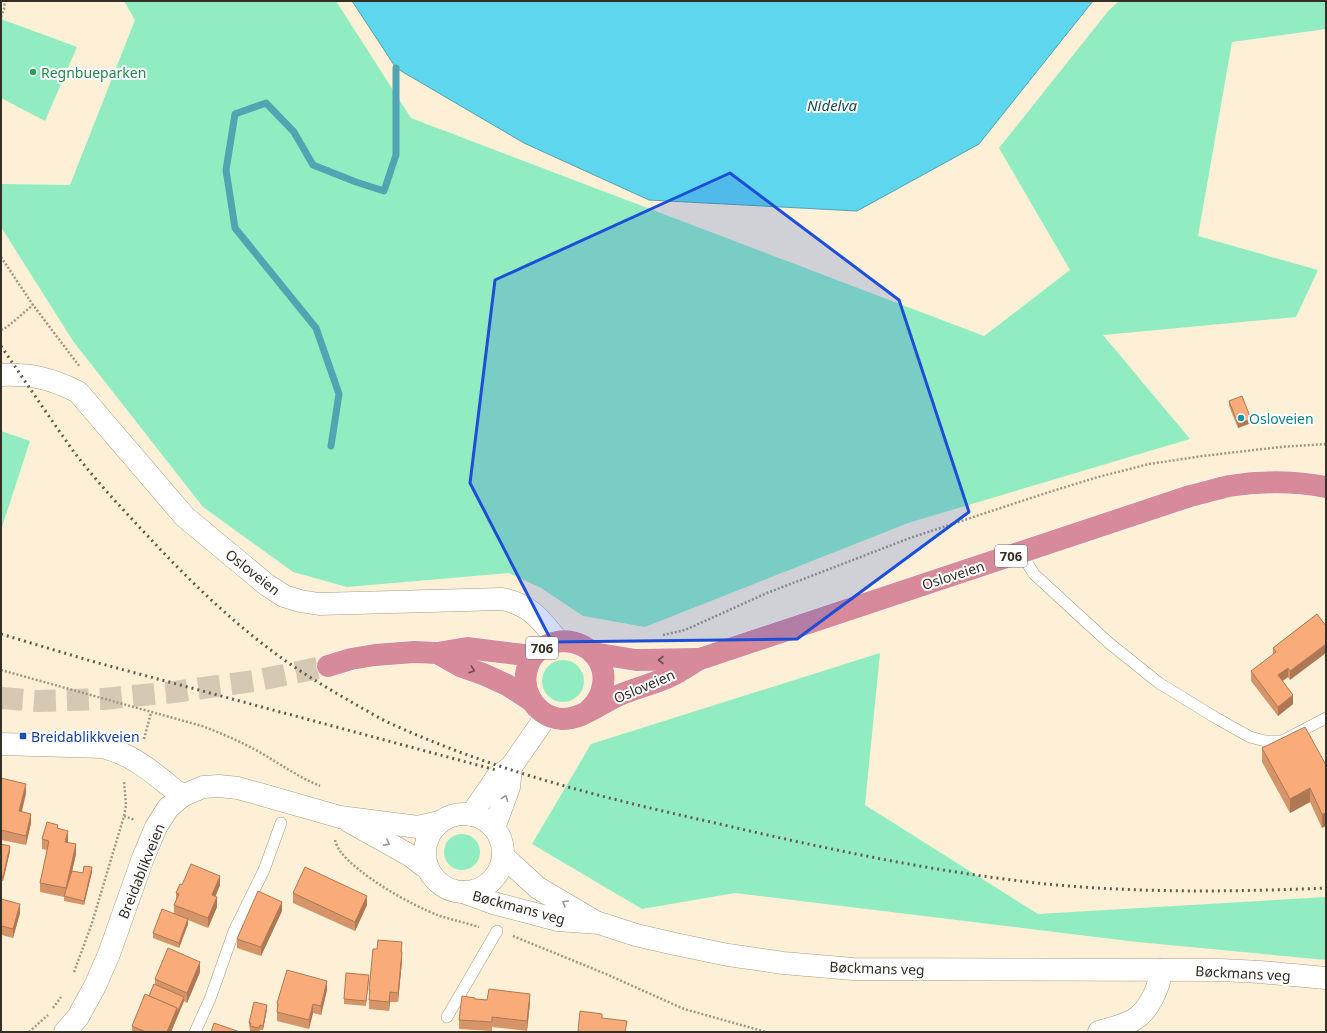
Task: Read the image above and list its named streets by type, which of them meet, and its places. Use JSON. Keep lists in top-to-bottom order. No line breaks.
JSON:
{"streets":{"highway":["706","Osloveien"],"street":["Breidablikveien","Bøckmans veg"]},"crossings":[["706","Osloveien"],["Breidablikveien","Bøckmans veg"]],"water":["Nidelva"],"places":{"other":["Regnbueparken","Osloveien"],"transit":["Breidablikkveien"]}}
